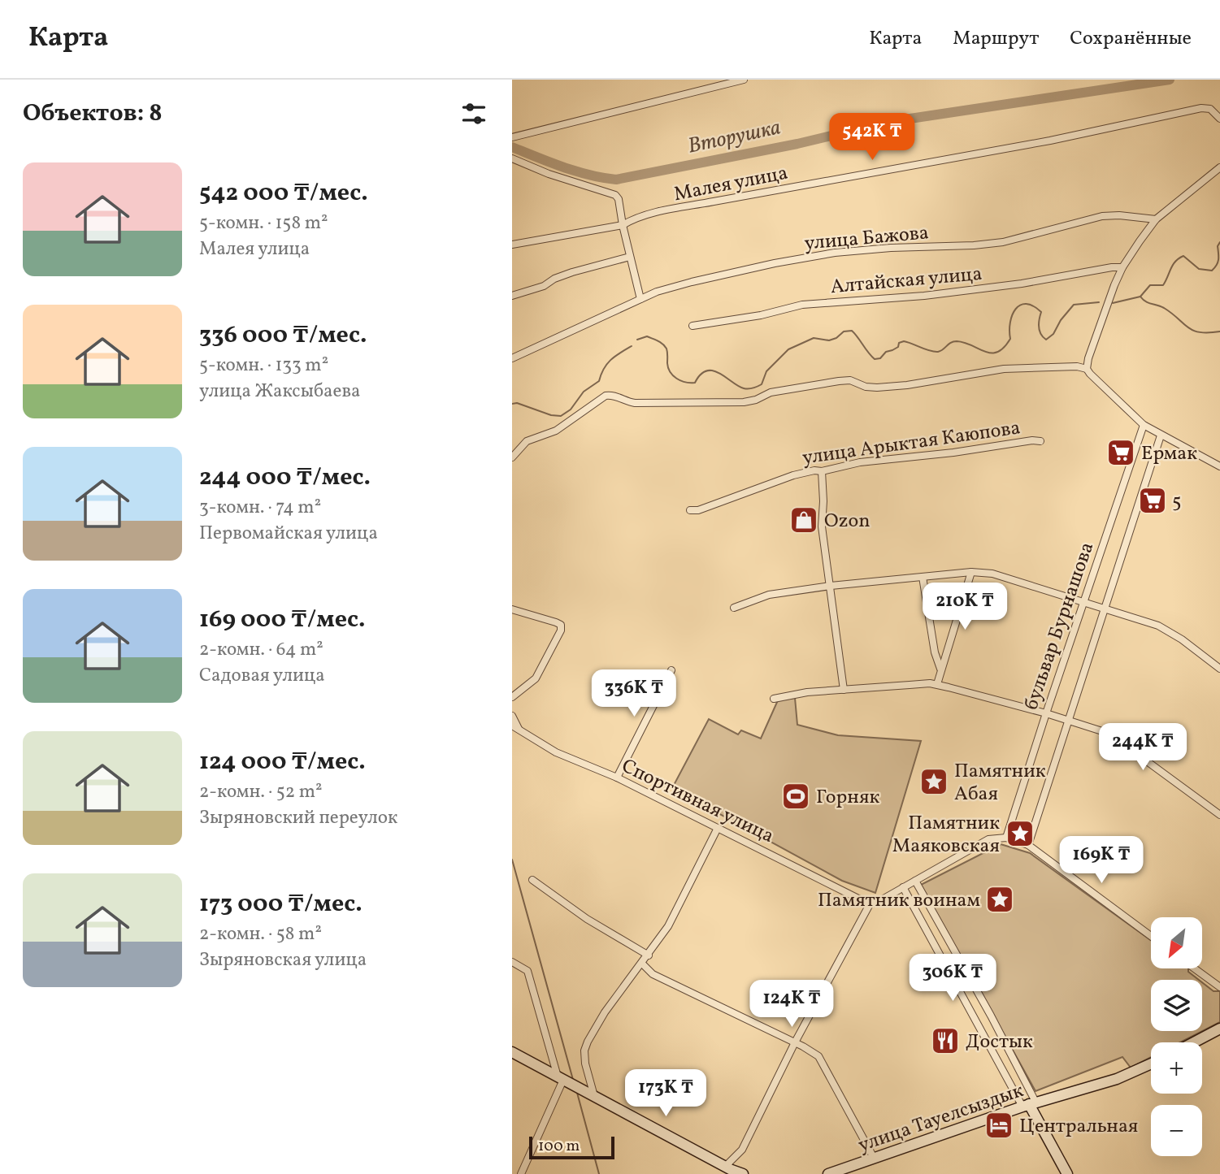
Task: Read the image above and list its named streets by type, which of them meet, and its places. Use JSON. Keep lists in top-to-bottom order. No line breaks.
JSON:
{"streets":{"street":["Малея улица","улица Бажова","Алтайская улица","улица Арыктая Каюпова","бульвар Бурнашова","Спортивная улица","улица Тауелсыздык"]},"water":["Вторушка"],"places":{"supermarket":["Ермак","5"],"shop":["Ozon"],"place":["Памятник Абая","Памятник Маяковская","Памятник воинам"],"sports":["Горняк"],"restaurant":["Достык"],"hotel":["Центральная"]},"scale_bar":"100 m","north":"bottom left","page":{"header":"Карта","nav":["Карта","Маршрут","Сохранённые"],"heading":"Объектов: 8","price":["542K ₸","210K ₸","336K ₸","244K ₸","169K ₸","306K ₸","124K ₸","173K ₸"],"list":[{"name":"542 000 ₸/мес.","note":"5-комн. · 158 m² · Малея улица"},{"name":"336 000 ₸/мес.","note":"5-комн. · 133 m² · улица Жаксыбаева"},{"name":"244 000 ₸/мес.","note":"3-комн. · 74 m² · Первомайская улица"},{"name":"169 000 ₸/мес.","note":"2-комн. · 64 m² · Садовая улица"},{"name":"124 000 ₸/мес.","note":"2-комн. · 52 m² · Зыряновский переулок"},{"name":"173 000 ₸/мес.","note":"2-комн. · 58 m² · Зыряновская улица"}],"map_buttons":["+","−"],"scale":"100 m"}}
